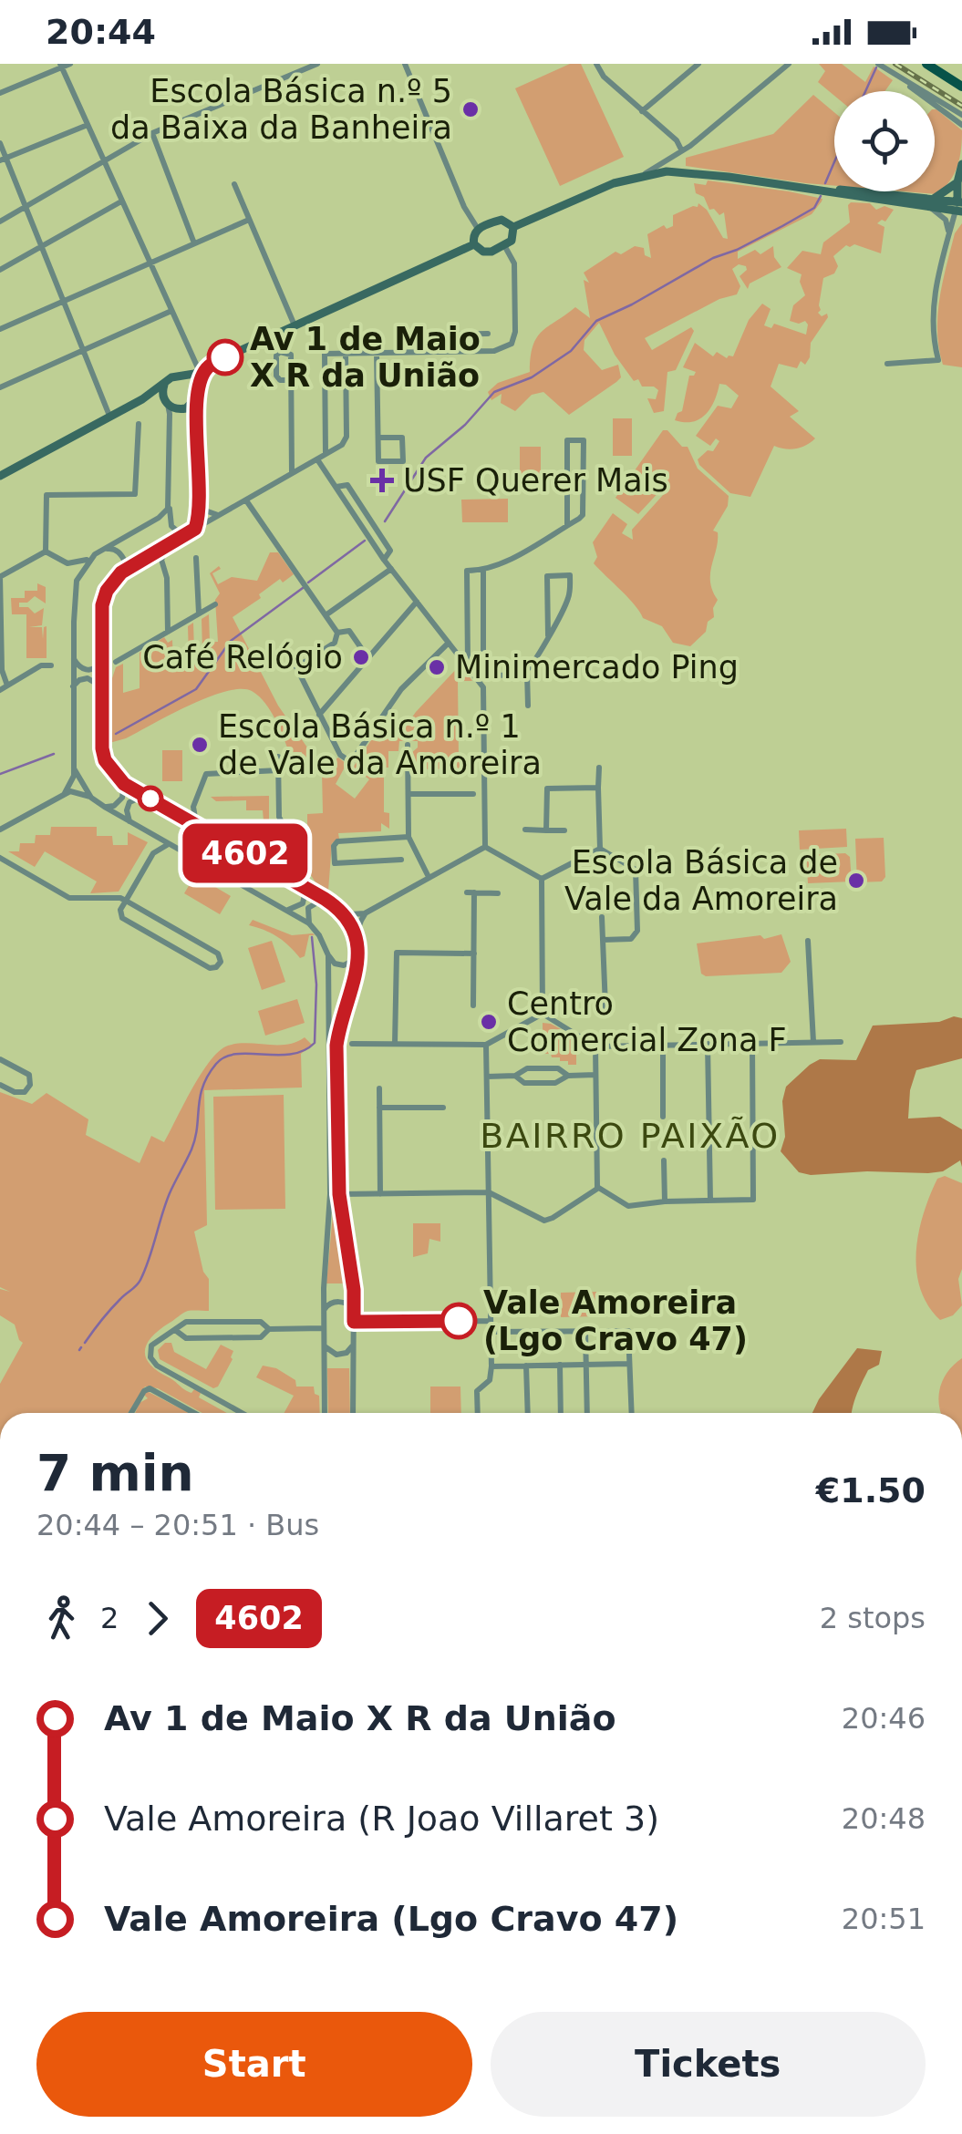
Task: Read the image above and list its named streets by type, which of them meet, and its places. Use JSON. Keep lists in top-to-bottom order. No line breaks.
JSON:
{"districts":["BAIRRO PAIXÃO"],"places":{"other":["Escola Básica n.º 5 da Baixa da Banheira","Av 1 de Maio X R da União","Café Relógio","Minimercado Ping","Escola Básica n.º 1 de Vale da Amoreira","Escola Básica de Vale da Amoreira","Centro Comercial Zona F","Vale Amoreira (Lgo Cravo 47)"],"health":["USF Querer Mais"]},"lines":["bus line 4602"],"page":{"status":"20:44","on_map":"4602","heading":["7 min","20:44 – 20:51 · Bus","€1.50"],"legs":["2","4602","2 stops"],"list":[{"name":"Av 1 de Maio X R da União","value":"20:46"},{"name":"Vale Amoreira (R Joao Villaret 3)","value":"20:48"},{"name":"Vale Amoreira (Lgo Cravo 47)","value":"20:51"}],"buttons":["Start","Tickets"]}}
